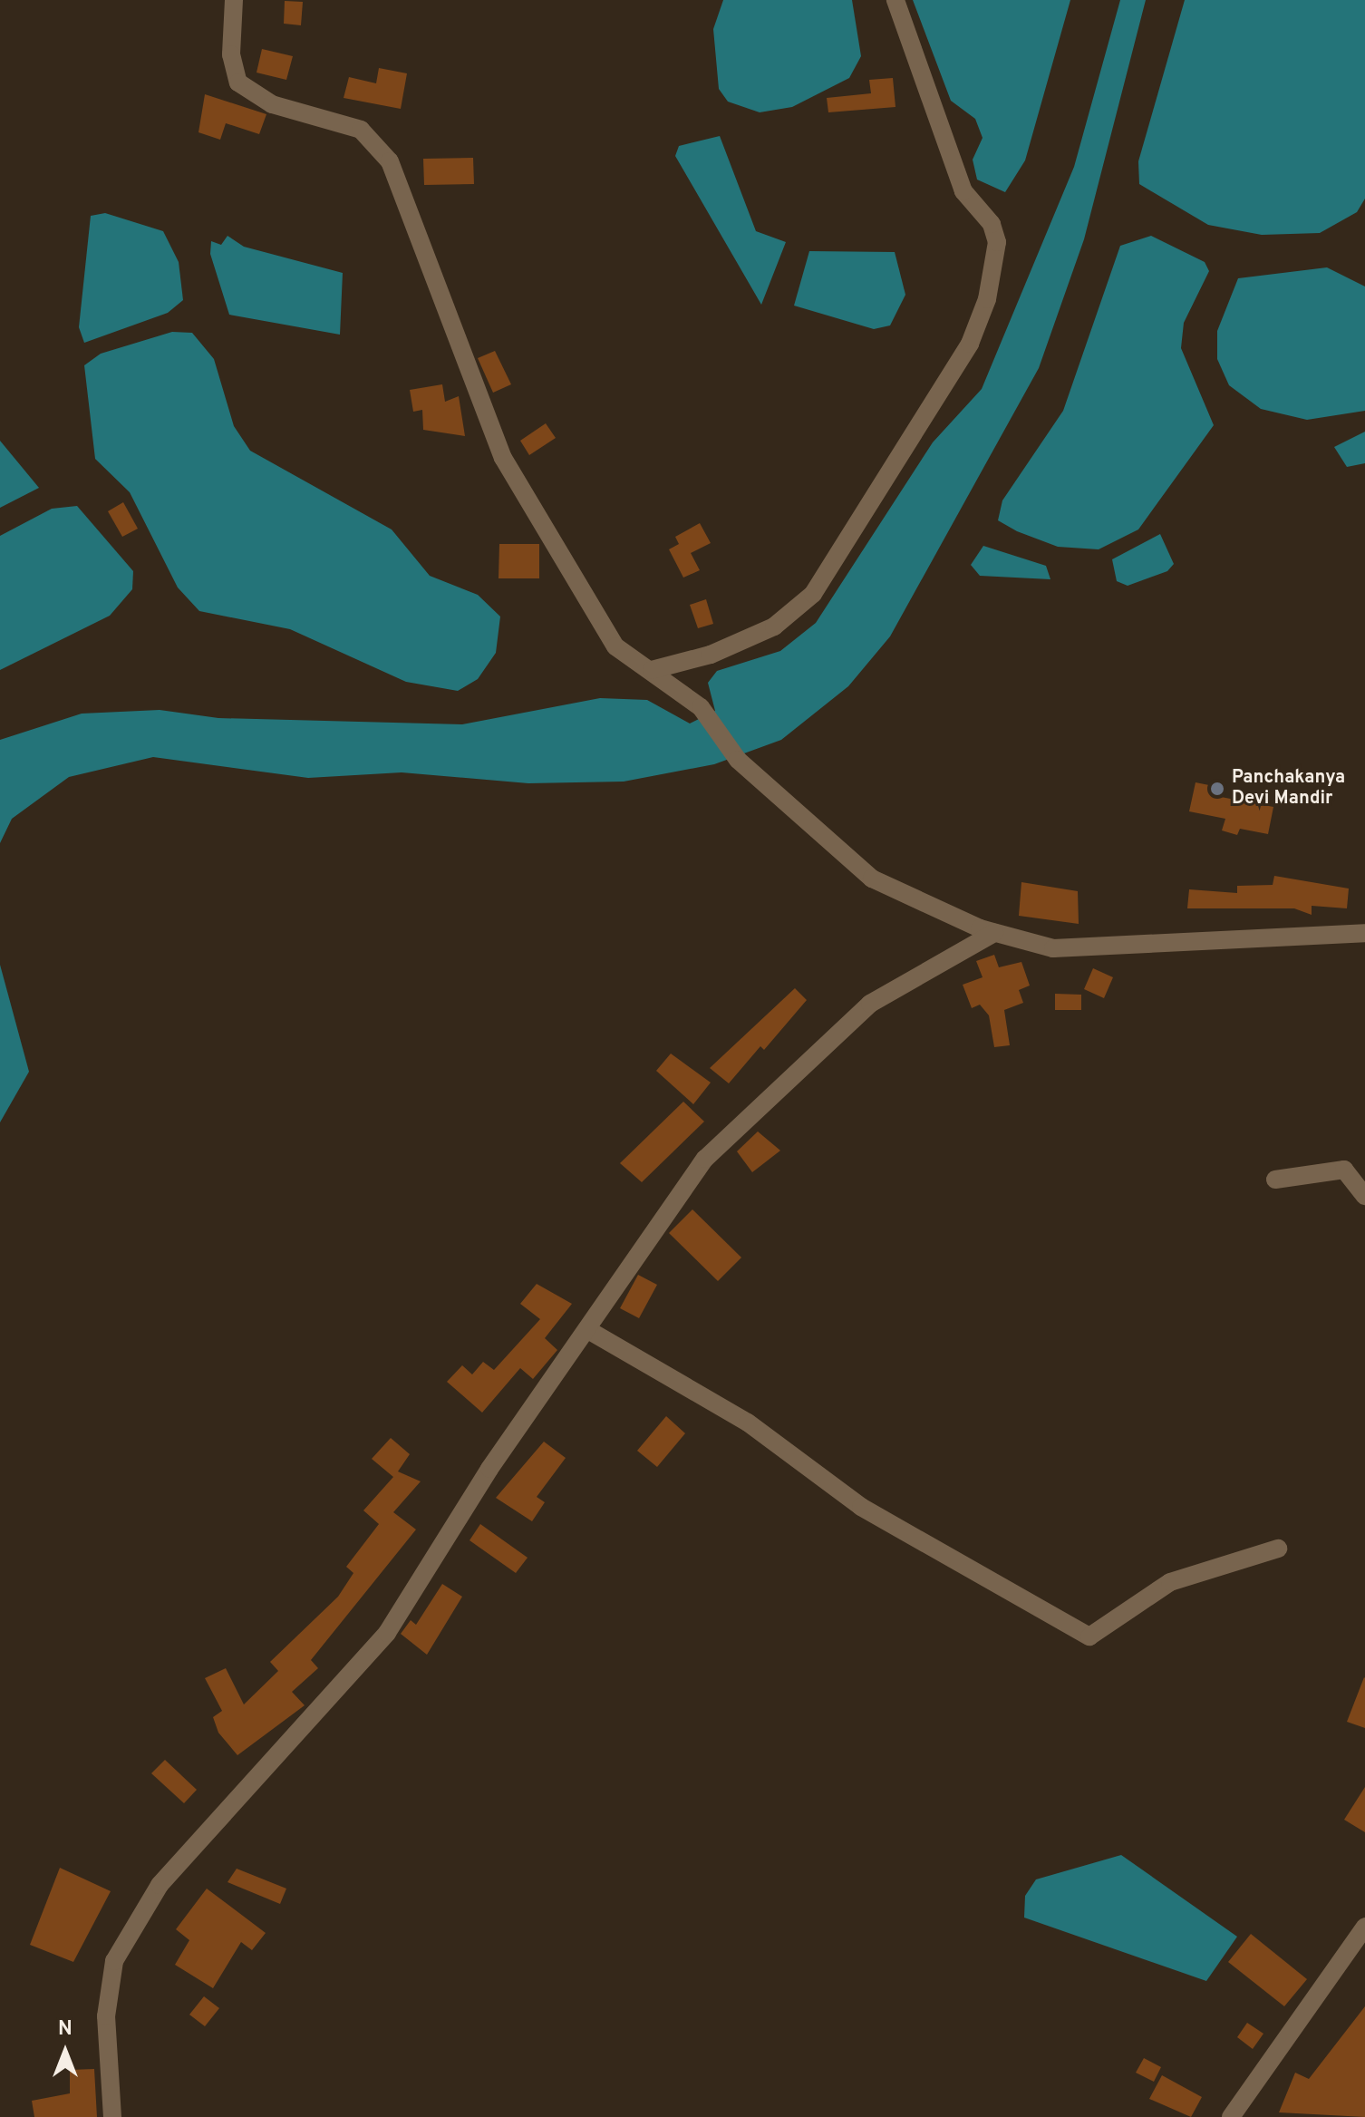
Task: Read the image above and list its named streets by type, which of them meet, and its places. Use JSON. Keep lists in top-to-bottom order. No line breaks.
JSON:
{"places":["Panchakanya Devi Mandir"],"north":"top"}
